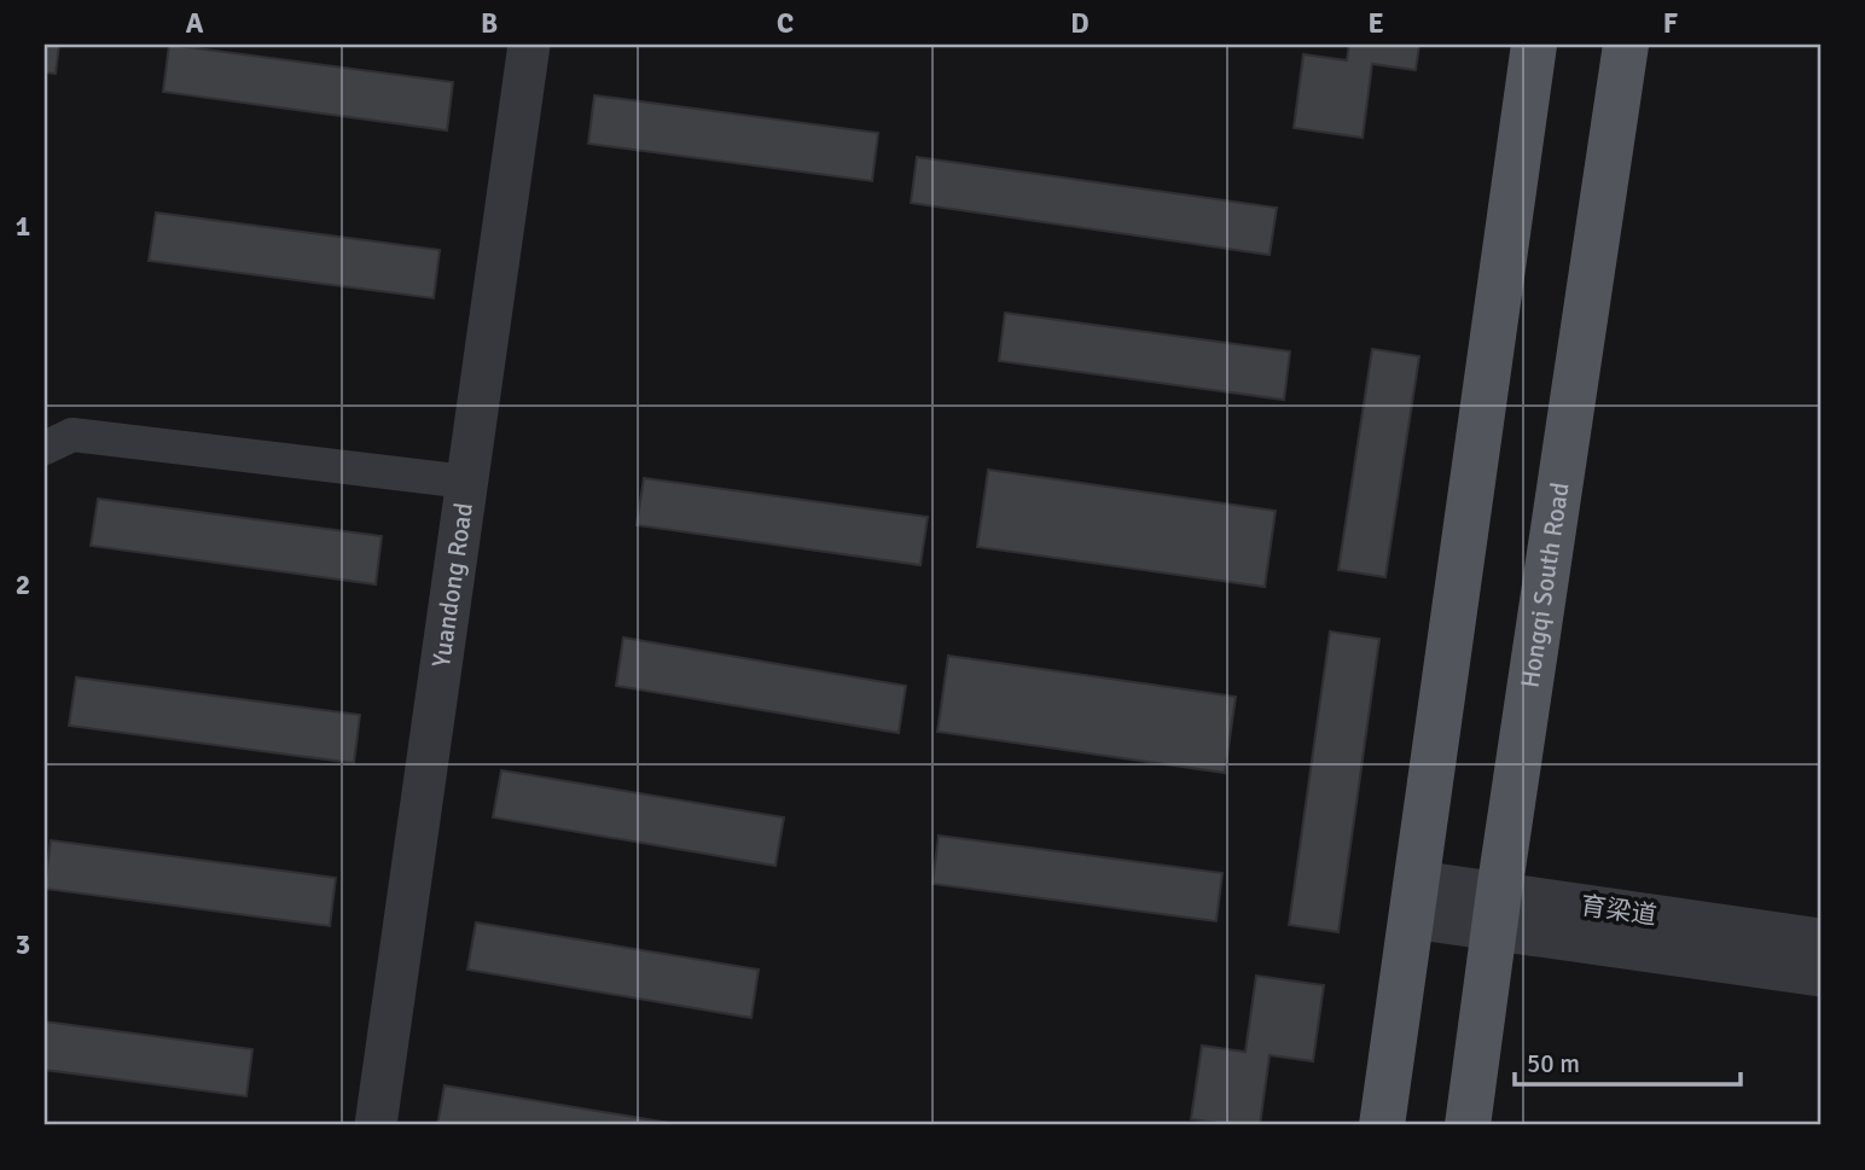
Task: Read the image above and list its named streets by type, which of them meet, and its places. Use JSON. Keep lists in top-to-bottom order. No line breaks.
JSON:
{"streets":{"main road":["Hongqi South Road"],"street":["Yuandong Road","育梁道"]},"crossings":[["Hongqi South Road","育梁道"]],"scale_bar":"50 m","grid":{"columns":["A","B","C","D","E","F"],"rows":["1","2","3"]}}
